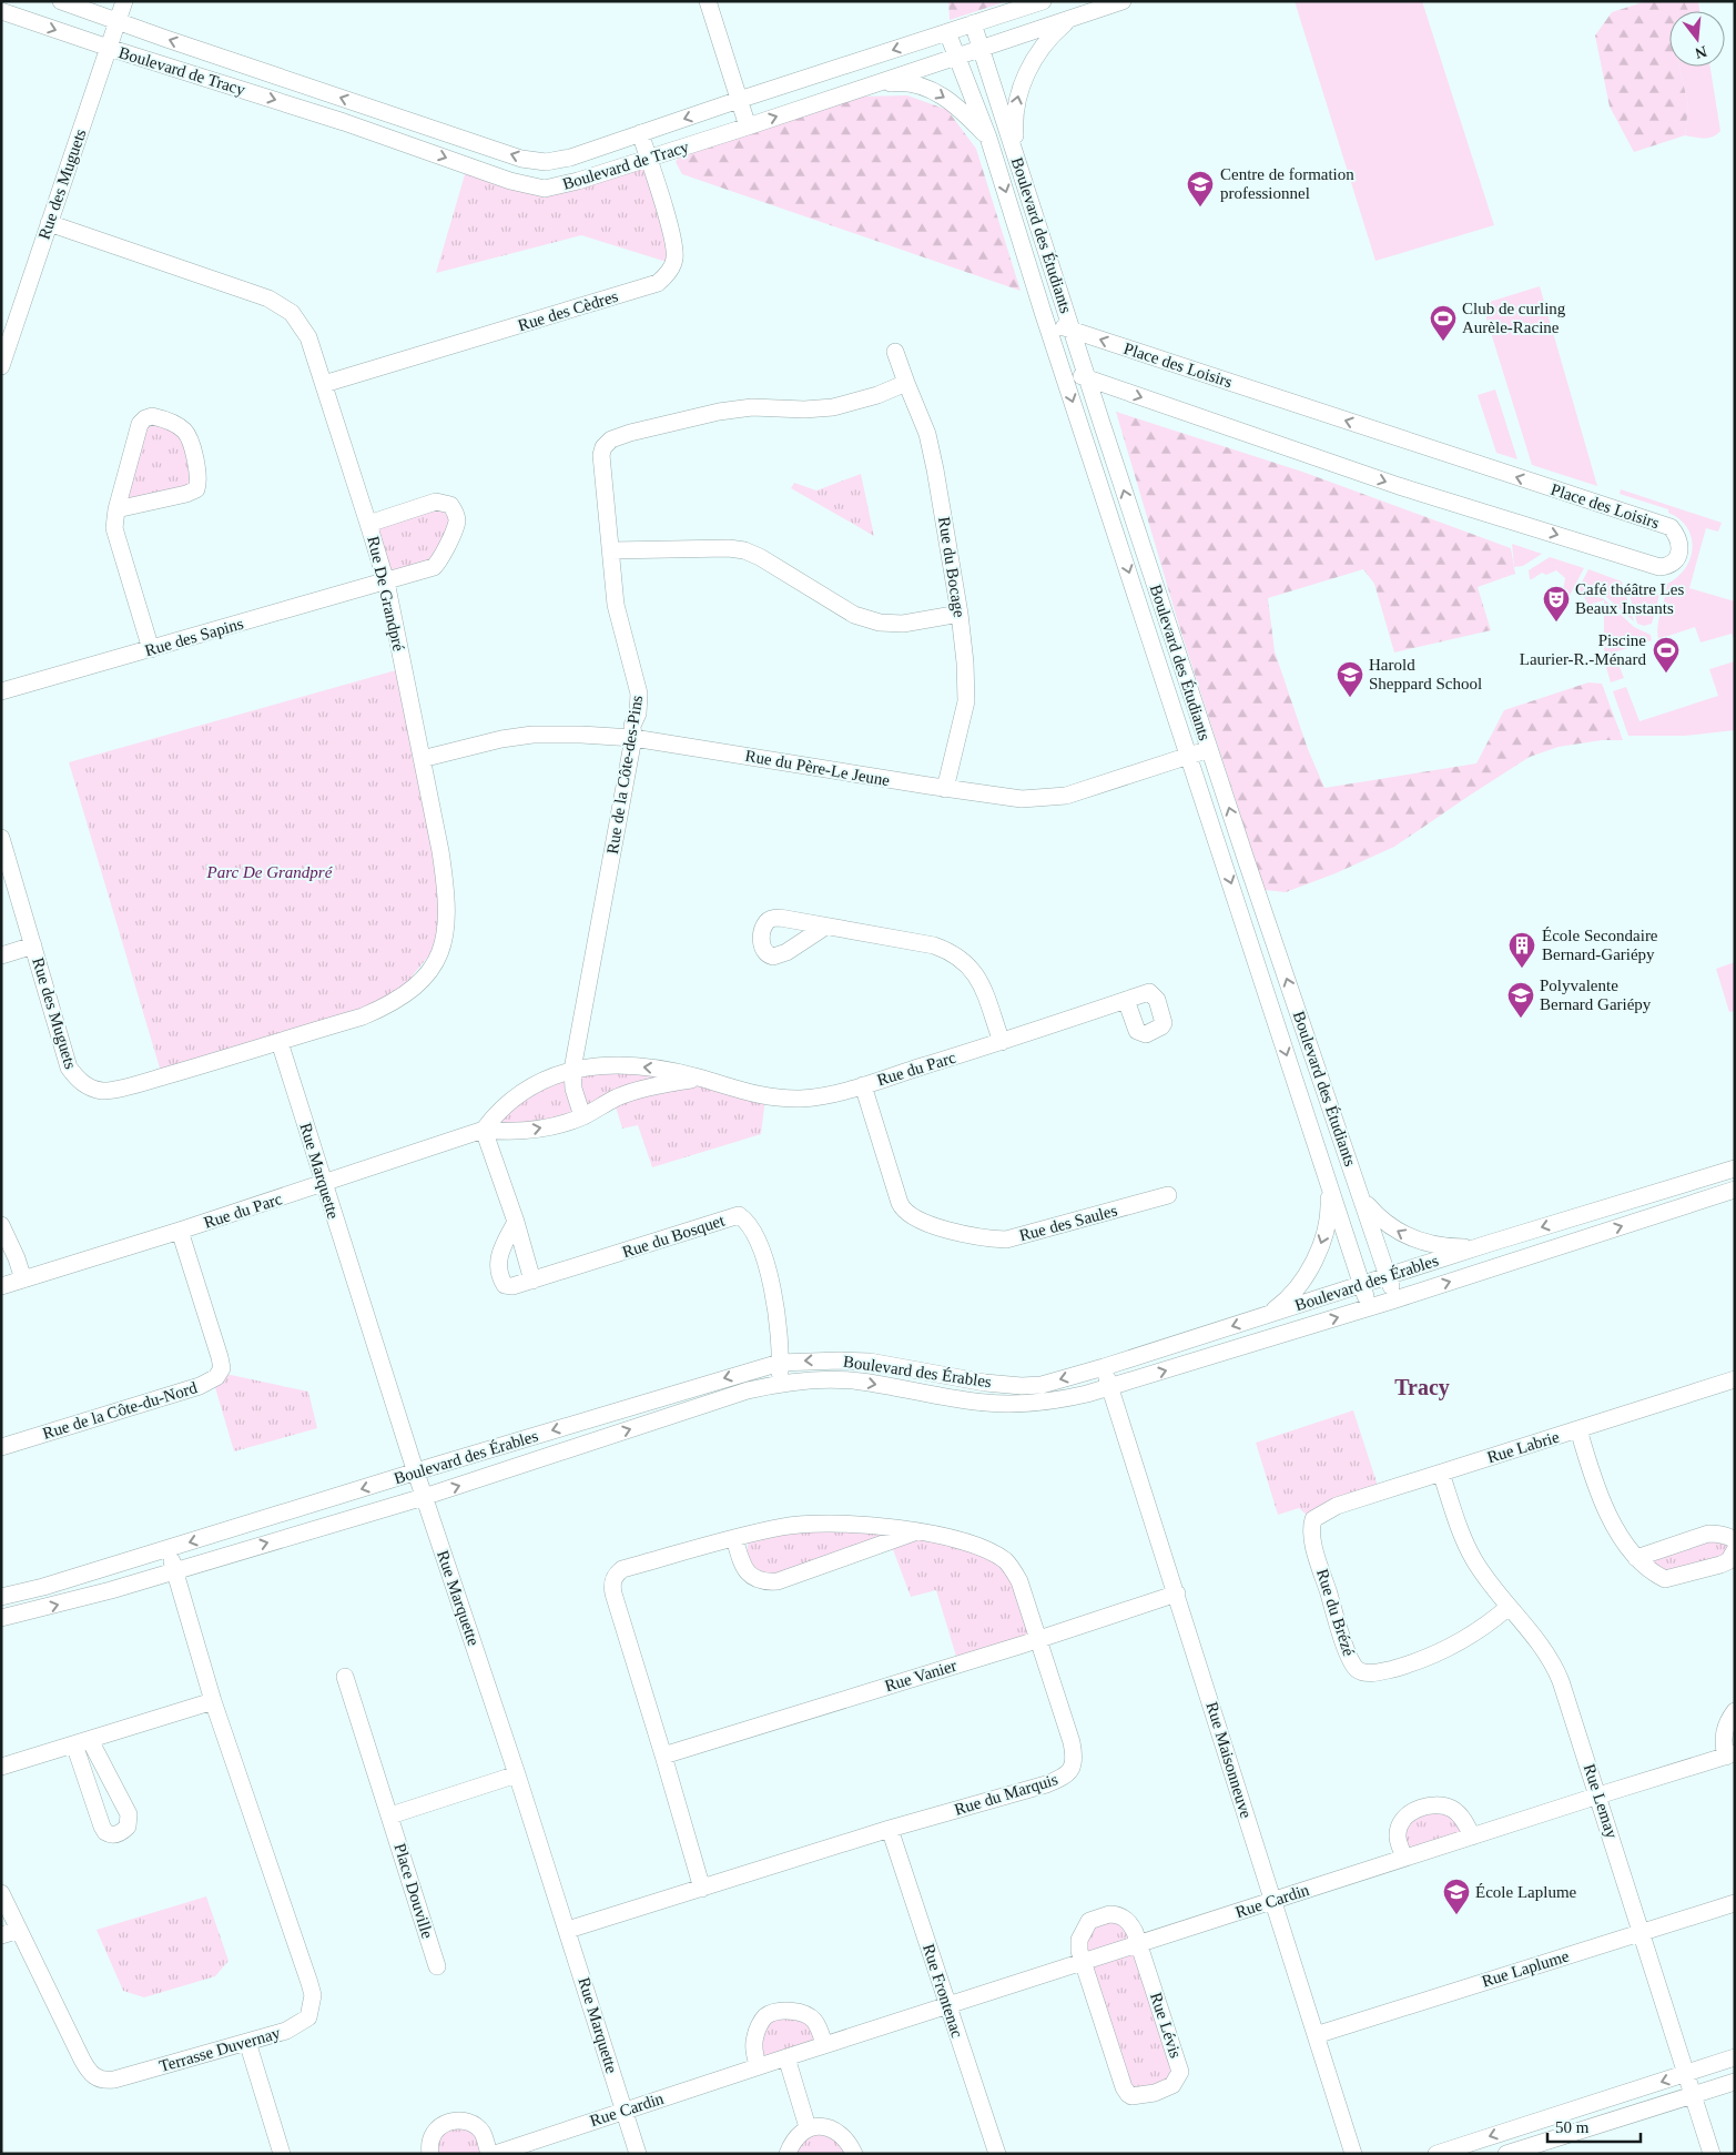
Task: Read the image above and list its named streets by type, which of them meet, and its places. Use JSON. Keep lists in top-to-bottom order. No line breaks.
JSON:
{"streets":{"street":["Boulevard de Tracy","Rue des Muguets","Boulevard des Étudiants","Rue des Cèdres","Place des Loisirs","Rue du Bocage","Rue De Grandpré","Rue des Sapins","Rue du Père-Le Jeune","Rue de la Côte-des-Pins","Rue du Parc","Rue Marquette","Rue des Saules","Rue du Bosquet","Boulevard des Érables","Rue de la Côte-du-Nord","Rue Labrie","Rue du Brézé","Rue Vanier","Rue Maisonneuve","Rue du Marquis","Rue Lemay","Place Douville","Rue Cardin","Rue Laplume","Rue Frontenac","Rue Lévis","Terrasse Duvernay"]},"crossings":[["Boulevard de Tracy","Rue des Muguets"],["Boulevard de Tracy","Boulevard des Étudiants"],["Boulevard de Tracy","Rue des Cèdres"],["Rue des Muguets","Rue De Grandpré"],["Rue des Muguets","Rue Marquette"],["Boulevard des Étudiants","Place des Loisirs"],["Boulevard des Étudiants","Rue du Père-Le Jeune"],["Boulevard des Étudiants","Boulevard des Érables"],["Rue des Cèdres","Rue De Grandpré"],["Rue du Bocage","Rue du Père-Le Jeune"],["Rue du Bocage","Rue de la Côte-des-Pins"],["Rue De Grandpré","Rue des Sapins"],["Rue De Grandpré","Rue du Père-Le Jeune"],["Rue De Grandpré","Rue Marquette"],["Rue du Père-Le Jeune","Rue de la Côte-des-Pins"],["Rue de la Côte-des-Pins","Rue du Parc"],["Rue du Parc","Rue Marquette"],["Rue du Parc","Rue des Saules"],["Rue du Parc","Rue de la Côte-du-Nord"],["Rue Marquette","Boulevard des Érables"],["Rue Marquette","Rue du Marquis"],["Rue Marquette","Rue Cardin"],["Rue du Bosquet","Boulevard des Érables"],["Boulevard des Érables","Rue Maisonneuve"],["Boulevard des Érables","Terrasse Duvernay"],["Rue Labrie","Rue du Brézé"],["Rue Labrie","Rue Lemay"],["Rue du Brézé","Rue Lemay"],["Rue Vanier","Rue Maisonneuve"],["Rue Vanier","Rue du Marquis"],["Rue Maisonneuve","Rue Cardin"],["Rue Maisonneuve","Rue Laplume"],["Rue du Marquis","Rue Frontenac"],["Rue Lemay","Rue Cardin"],["Rue Lemay","Rue Laplume"],["Rue Cardin","Rue Frontenac"],["Rue Cardin","Rue Lévis"]],"districts":["Tracy"],"parks":["Parc De Grandpré"],"places":{"school or university":["Centre de formation professionnel","Harold Sheppard School","Polyvalente Bernard Gariépy","École Laplume"],"sports":["Club de curling Aurèle-Racine","Piscine Laurier-R.-Ménard"],"theatre":["Café théâtre Les Beaux Instants"],"building":["École Secondaire Bernard-Gariépy"]},"scale_bar":"50 m","north":"bottom"}
